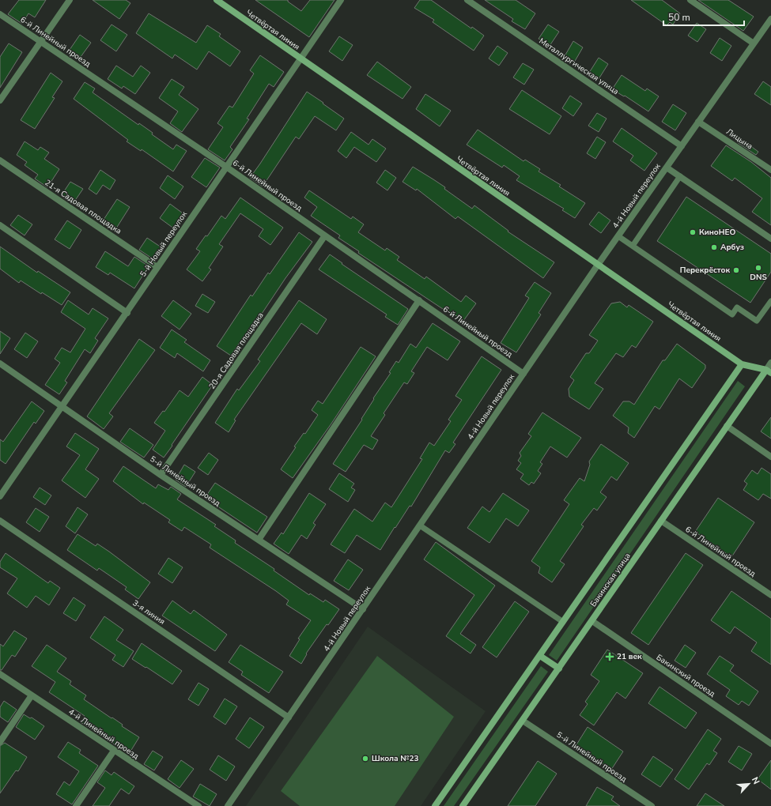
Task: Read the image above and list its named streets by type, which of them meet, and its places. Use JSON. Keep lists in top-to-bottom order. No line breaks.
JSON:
{"streets":{"street":["Четвёртая линия","6-й Линейный проезд","Металлургическая улица","Лицына","4-й Новый переулок","21-я Садовая площадка","5-й Новый переулок","20-я Садовая площадка","5-й Линейный проезд","Бакинская улица","3-я линия","Бакинский проезд","4-й Линейный проезд"]},"crossings":[["Четвёртая линия","4-й Новый переулок"],["Четвёртая линия","5-й Новый переулок"],["Четвёртая линия","Бакинская улица"],["6-й Линейный проезд","4-й Новый переулок"],["6-й Линейный проезд","5-й Новый переулок"],["6-й Линейный проезд","20-я Садовая площадка"],["6-й Линейный проезд","Бакинская улица"],["Металлургическая улица","4-й Новый переулок"],["Лицына","4-й Новый переулок"],["4-й Новый переулок","5-й Линейный проезд"],["4-й Новый переулок","3-я линия"],["21-я Садовая площадка","5-й Новый переулок"],["5-й Новый переулок","5-й Линейный проезд"],["20-я Садовая площадка","5-й Линейный проезд"],["5-й Линейный проезд","Бакинская улица"],["Бакинская улица","Бакинский проезд"]],"places":{"other":["КиноНЕО","Арбуз","DNS","Перекрёсток","Школа №23"],"health":["21 век"]},"scale_bar":"50 m","north":"top right"}
